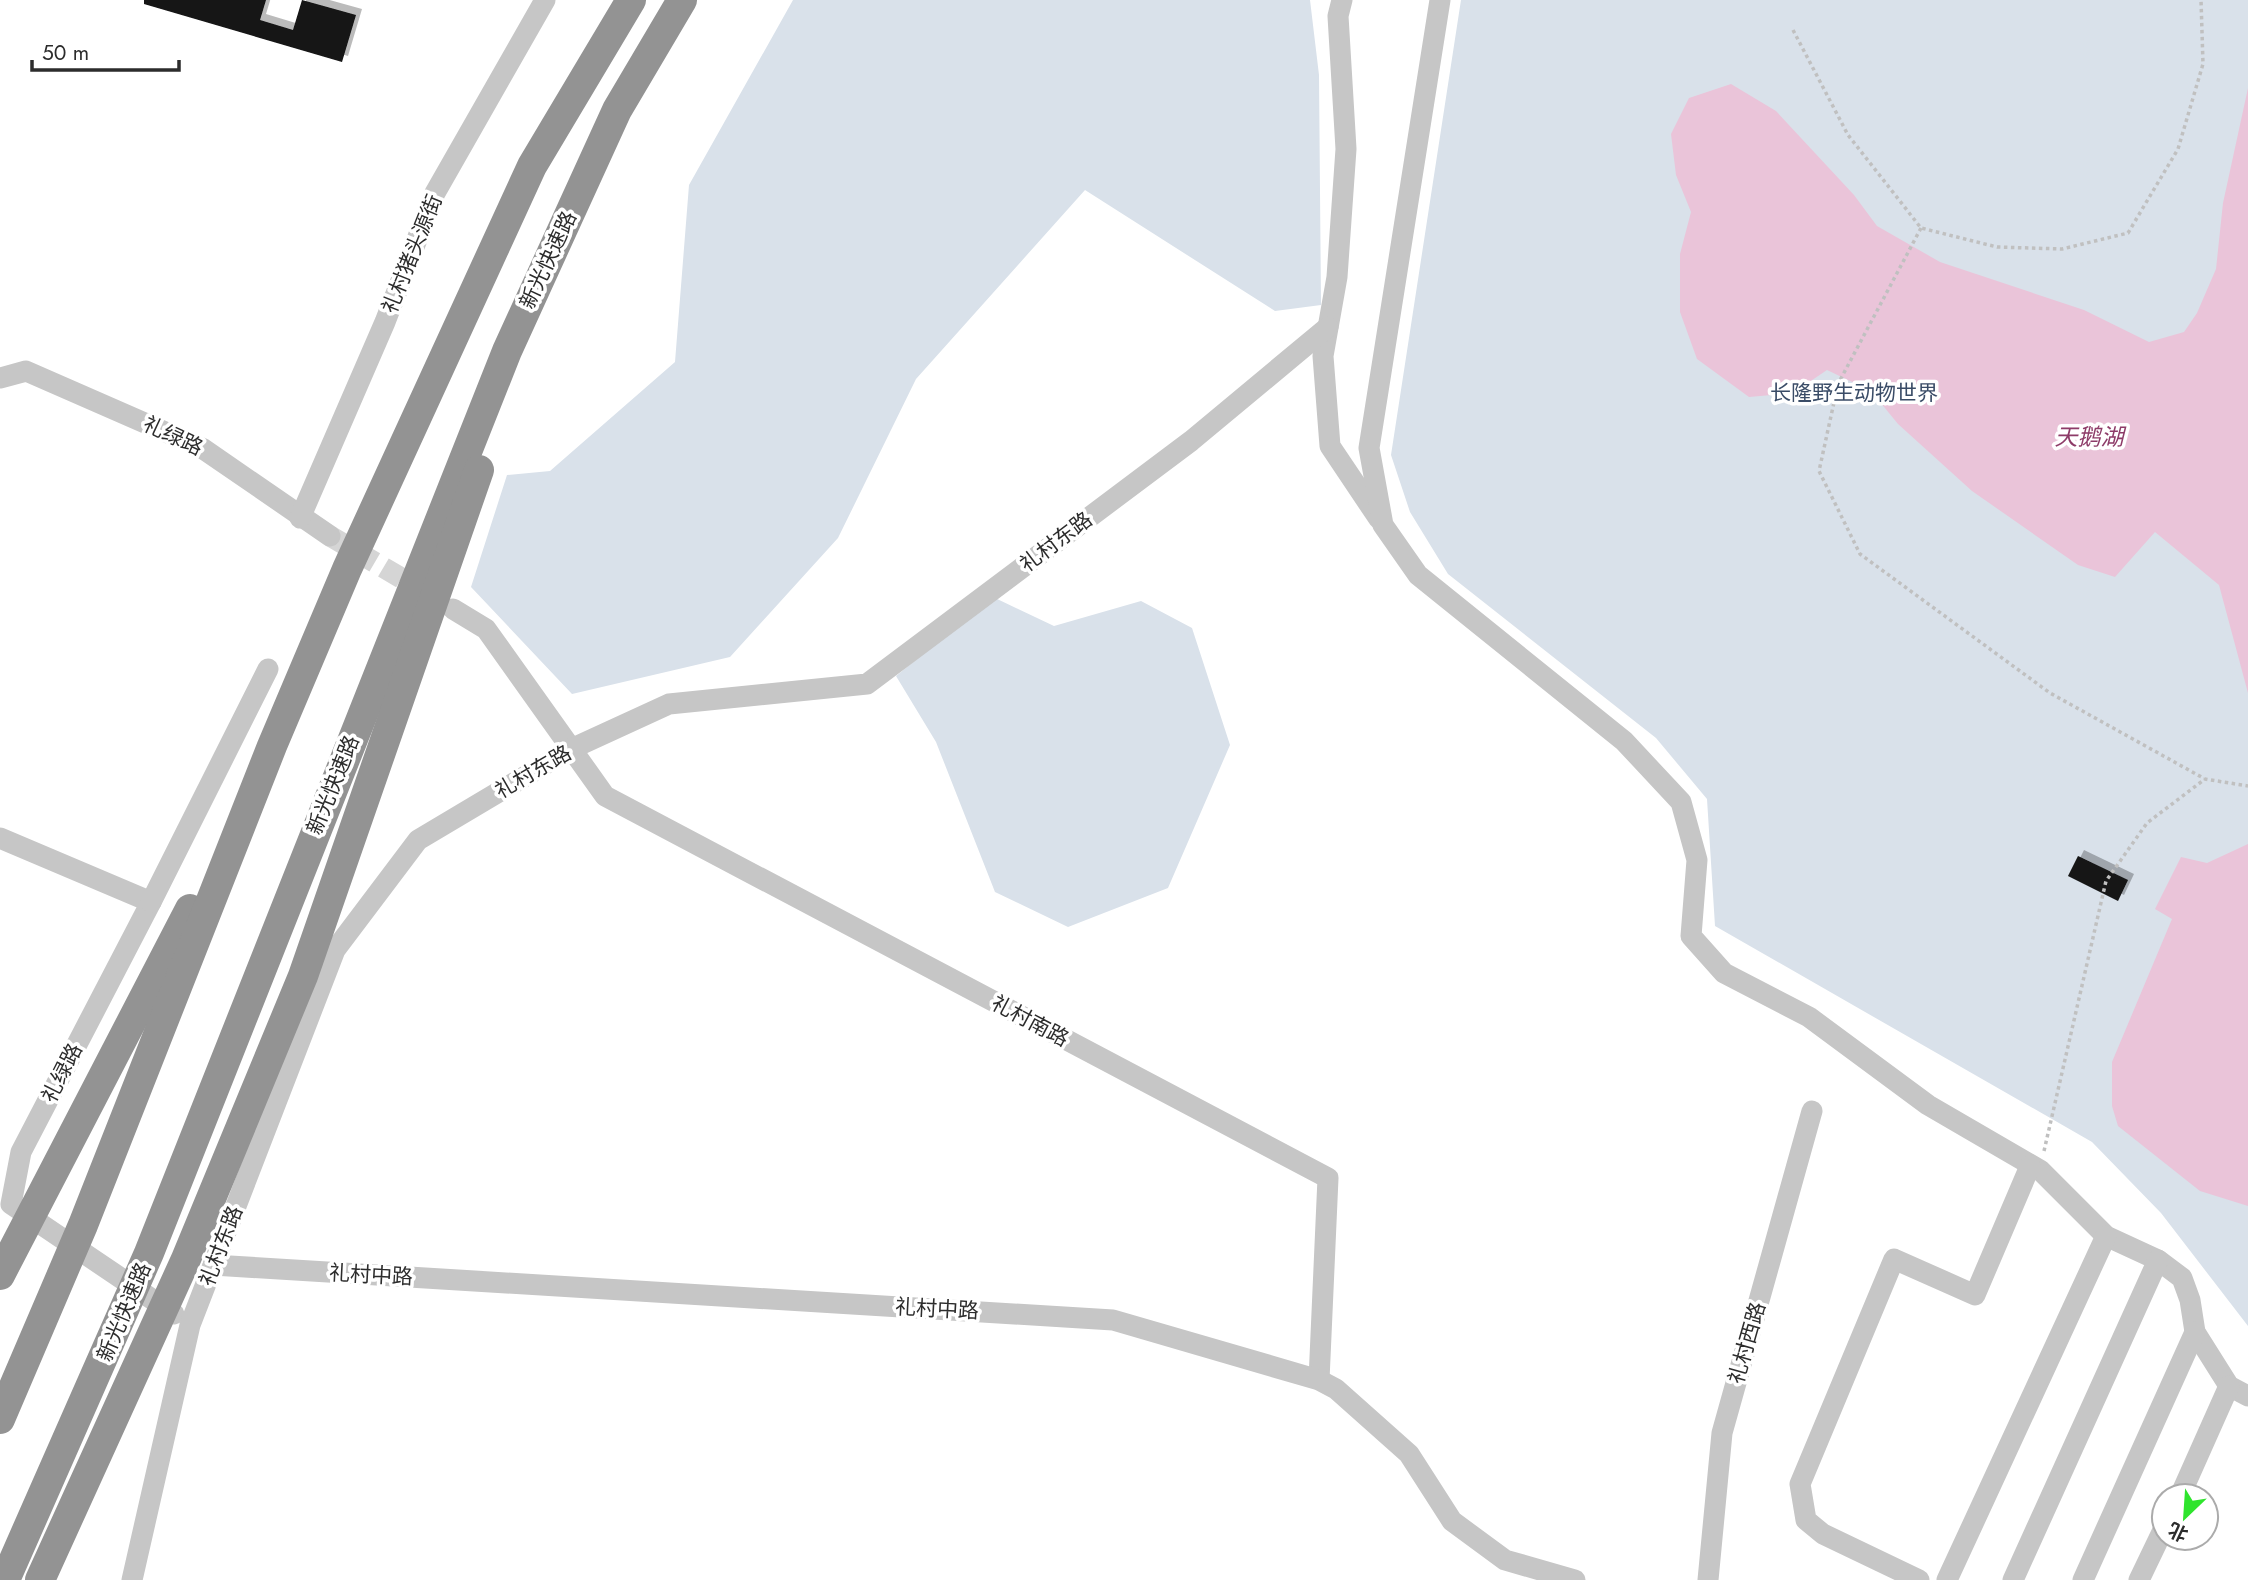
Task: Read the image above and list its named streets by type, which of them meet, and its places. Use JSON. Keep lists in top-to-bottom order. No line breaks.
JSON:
{"streets":{"highway":["新光快速路"],"street":["礼村猪头源街","礼绿路","礼村东路","礼村南路","礼村中路","礼村西路"]},"crossings":[["礼村猪头源街","礼绿路"],["礼绿路","礼村东路"],["礼村东路","礼村南路"],["礼村东路","礼村中路"],["礼村南路","礼村中路"]],"water":["天鹅湖"],"parks":["长隆野生动物世界"],"scale_bar":"50 m","north":"bottom left"}
